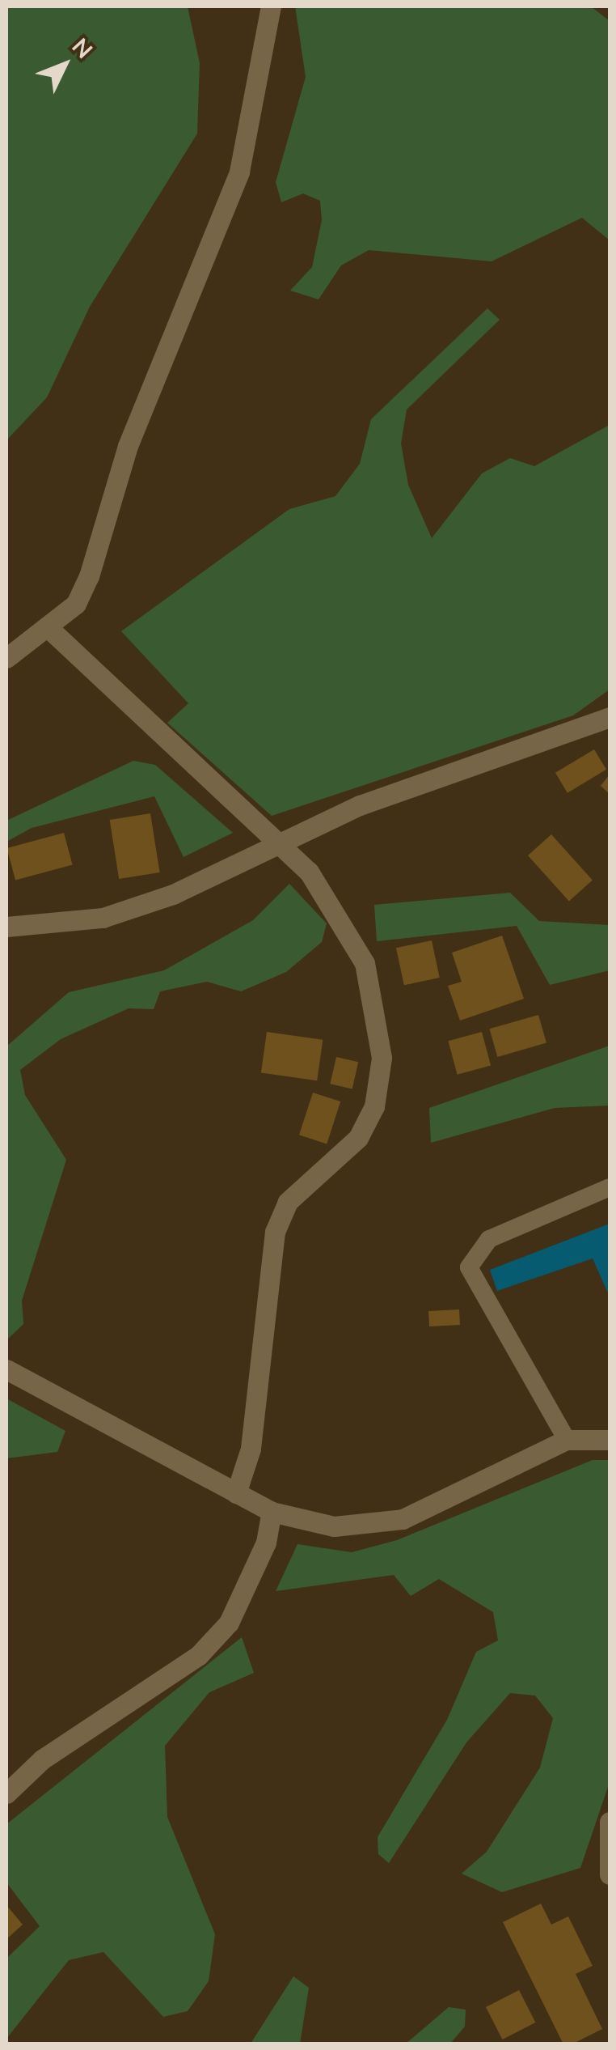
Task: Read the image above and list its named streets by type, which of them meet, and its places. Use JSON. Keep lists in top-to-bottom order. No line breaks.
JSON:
{"north":"top right"}
